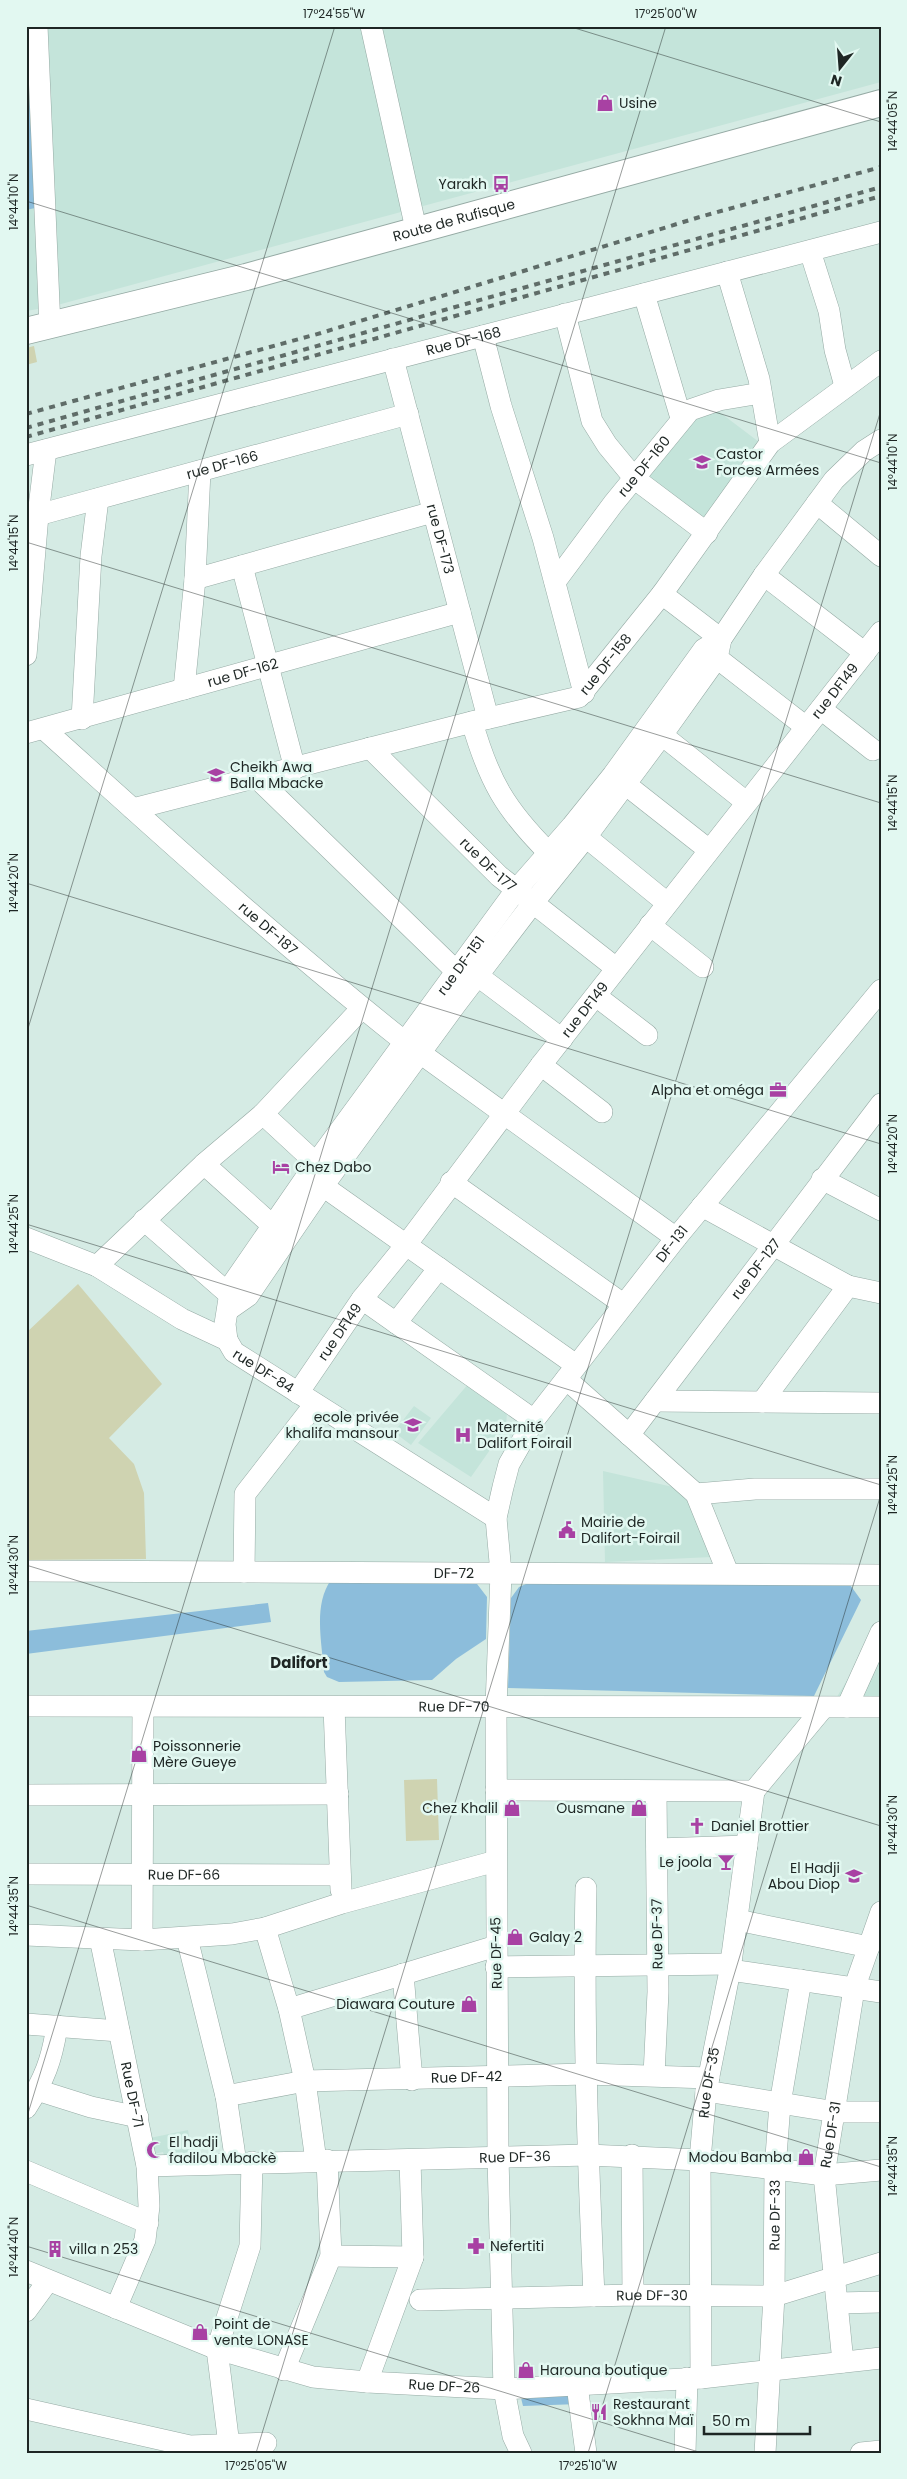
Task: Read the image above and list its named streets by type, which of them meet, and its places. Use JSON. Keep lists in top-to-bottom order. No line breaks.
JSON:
{"streets":{"main road":["Route de Rufisque"],"street":["Rue DF-168","rue DF-166","rue DF-160","rue DF-173","rue DF-158","rue DF-162","rue DF149","rue DF-177","rue DF-187","rue DF-151","DF-131","rue DF-127","rue DF-84","DF-72","Rue DF-70","Rue DF-66","Rue DF-37","Rue DF-45","Rue DF-42","Rue DF-35","Rue DF-71","Rue DF-31","Rue DF-36","Rue DF-33","Rue DF-30","Rue DF-26"]},"crossings":[["Rue DF-168","rue DF-173"],["rue DF-166","rue DF-173"],["rue DF-173","rue DF-158"],["rue DF-173","rue DF-162"],["rue DF-173","rue DF-151"],["rue DF-158","rue DF-177"],["rue DF-158","rue DF-187"],["rue DF-162","rue DF-187"],["rue DF149","rue DF-177"],["rue DF149","rue DF-187"],["rue DF149","rue DF-84"],["rue DF-177","rue DF-151"],["rue DF-187","rue DF-151"],["rue DF-187","DF-131"],["rue DF-151","rue DF-84"],["DF-131","rue DF-84"],["DF-131","Rue DF-45"],["rue DF-84","Rue DF-45"],["DF-72","Rue DF-45"],["Rue DF-70","Rue DF-45"],["Rue DF-37","Rue DF-42"],["Rue DF-45","Rue DF-42"],["Rue DF-45","Rue DF-36"],["Rue DF-45","Rue DF-30"],["Rue DF-45","Rue DF-26"],["Rue DF-42","Rue DF-35"],["Rue DF-42","Rue DF-31"],["Rue DF-42","Rue DF-33"],["Rue DF-35","Rue DF-36"],["Rue DF-35","Rue DF-30"],["Rue DF-35","Rue DF-26"],["Rue DF-71","Rue DF-36"],["Rue DF-71","Rue DF-26"],["Rue DF-31","Rue DF-36"],["Rue DF-31","Rue DF-30"],["Rue DF-31","Rue DF-26"],["Rue DF-36","Rue DF-33"],["Rue DF-33","Rue DF-30"],["Rue DF-33","Rue DF-26"]],"districts":["Dalifort"],"places":{"shop":["Usine","Poissonnerie Mère Gueye","Chez Khalil","Ousmane","Galay 2","Diawara Couture","Modou Bamba","Point de vente LONASE","Harouna boutique"],"bus stop":["Yarakh"],"school or university":["Castor Forces Armées","Cheikh Awa Balla Mbacke","ecole privée khalifa mansour","El Hadji Abou Diop"],"office":["Alpha et oméga"],"hotel":["Chez Dabo"],"hospital":["Maternité Dalifort Foirail"],"public building":["Mairie de Dalifort-Foirail"],"church":["Daniel Brottier"],"bar":["Le joola"],"mosque":["El hadji fadilou Mbackè"],"pharmacy":["Nefertiti"],"building":["villa n 253"],"restaurant":["Restaurant Sokhna Maï"]},"scale_bar":"50 m","north":"bottom","coordinates":["17°24'55\"W","17°25'00\"W","14°44'05\"N","14°44'10\"N","14°44'15\"N","14°44'20\"N","14°44'25\"N","14°44'30\"N","14°44'35\"N","14°44'40\"N","17°25'05\"W","17°25'10\"W"]}
